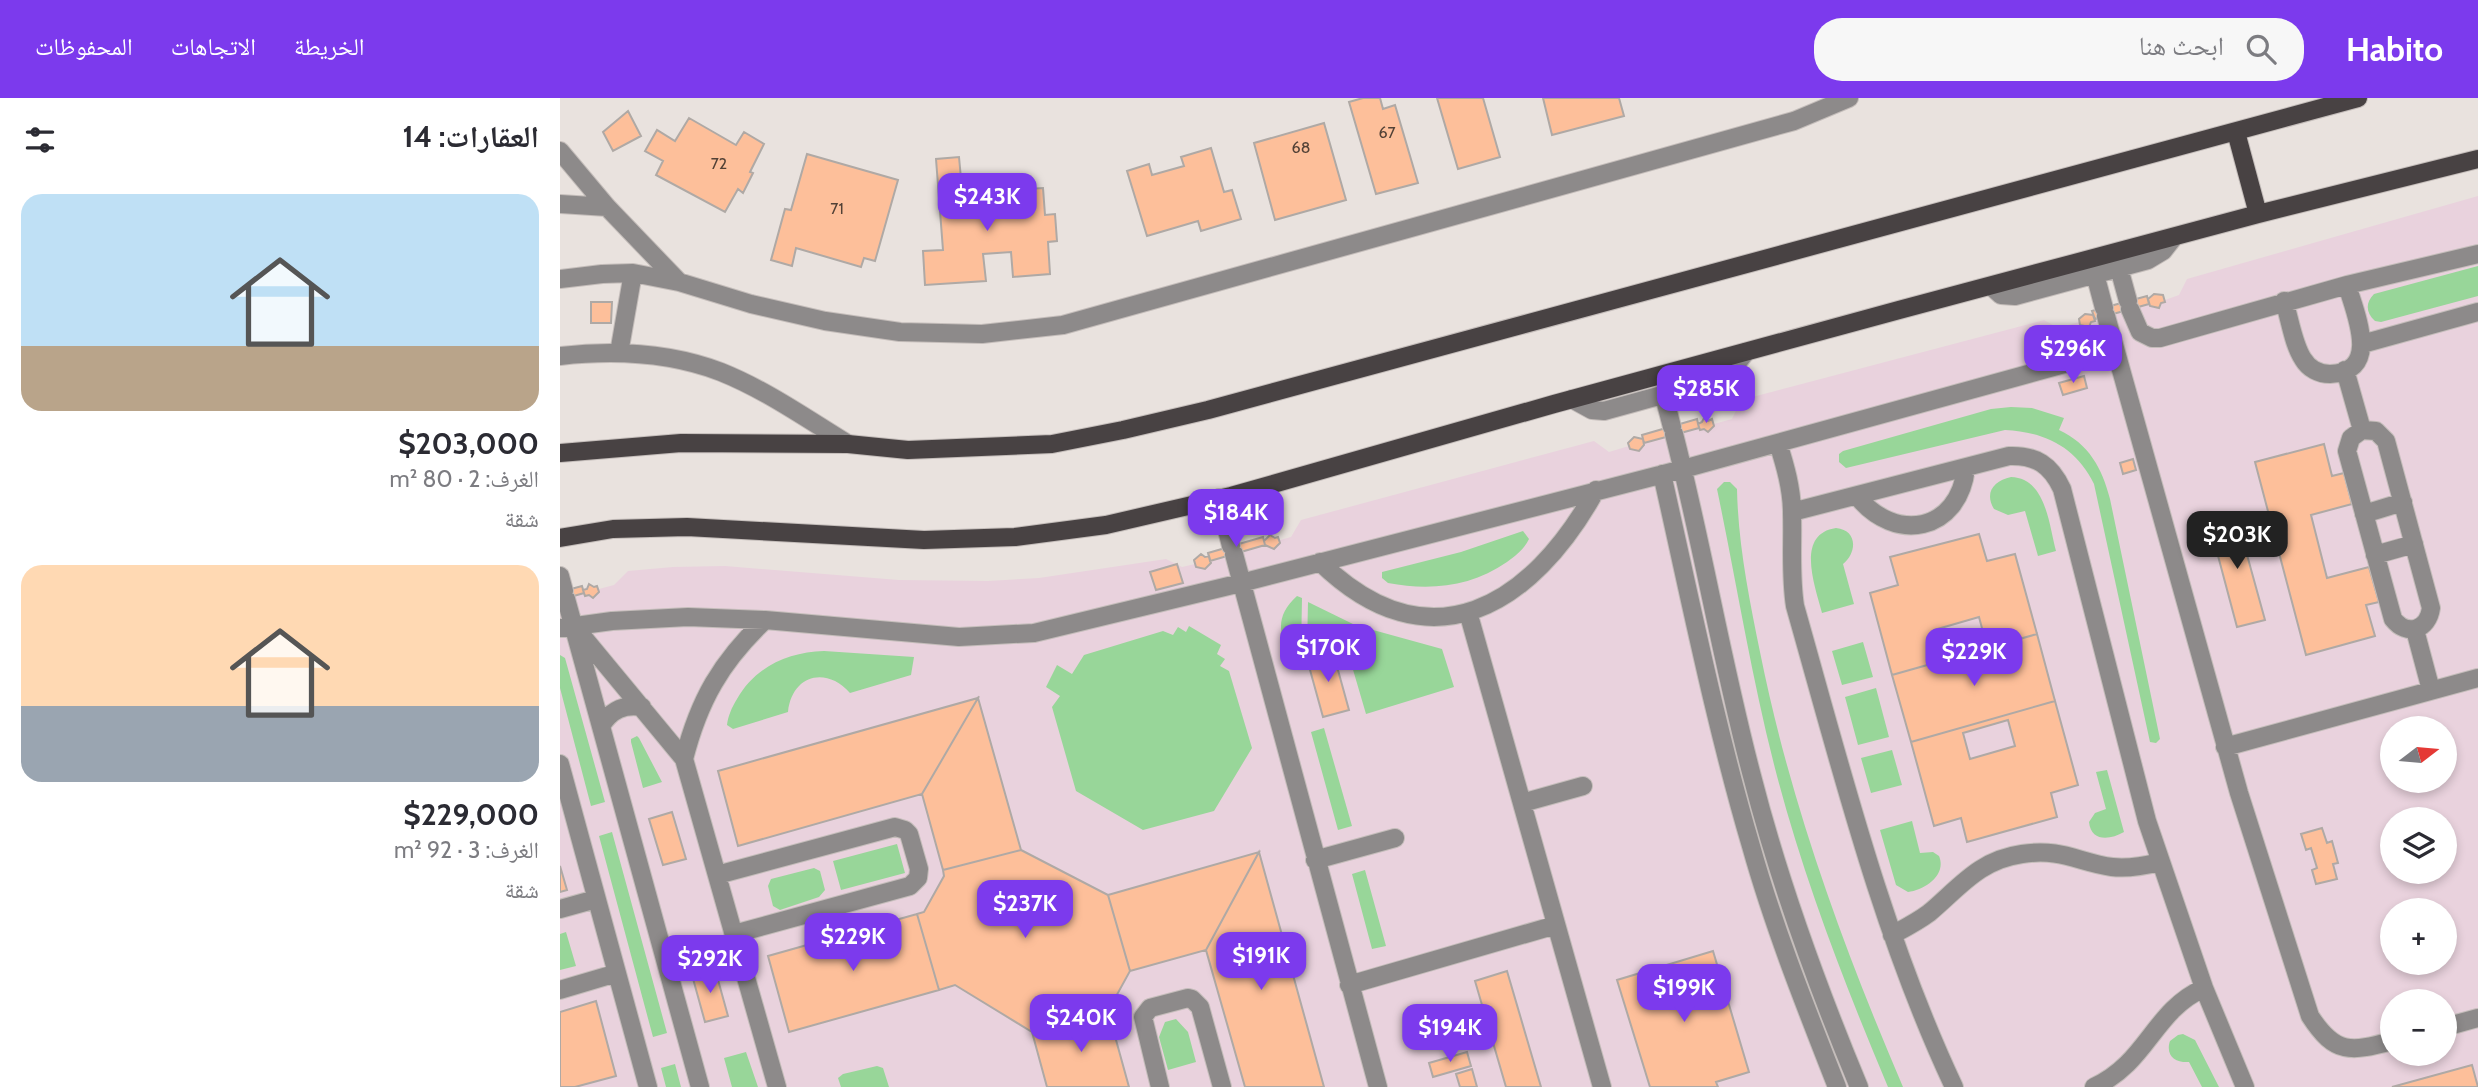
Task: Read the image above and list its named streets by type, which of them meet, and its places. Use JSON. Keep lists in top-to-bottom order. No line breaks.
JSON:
{"house_numbers":["67","68","72","71"],"north":"right","page":{"header":"Habito","search":"ابحث هنا","nav":["الخريطة","الاتجاهات","المحفوظات"],"heading":"العقارات: 14","price":["$243K","$296K","$285K","$184K","$203K","$170K","$229K","$237K","$229K","$191K","$292K","$199K","$240K","$194K"],"list":[{"name":"$203,000","note":"الغرف: 2 · 80 m² · شقة"},{"name":"$229,000","note":"الغرف: 3 · 92 m² · شقة"}],"map_buttons":["+","−"]}}
